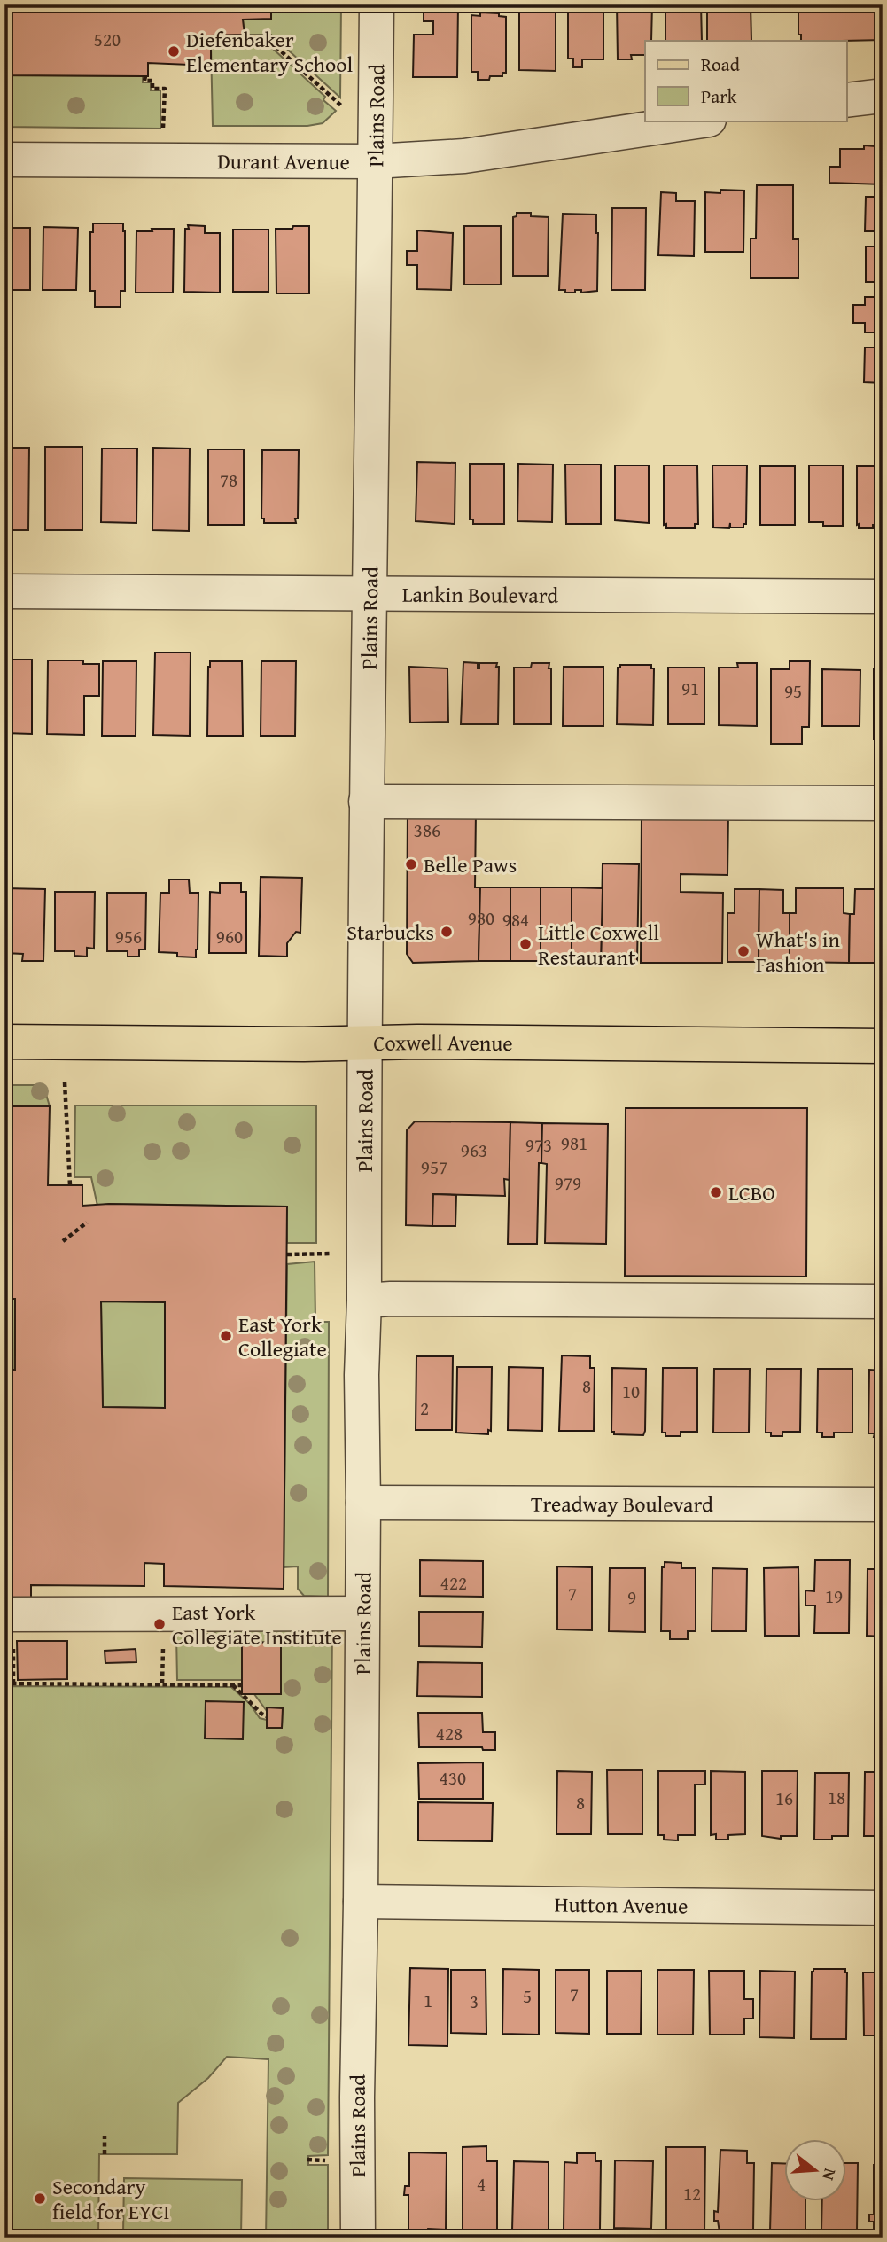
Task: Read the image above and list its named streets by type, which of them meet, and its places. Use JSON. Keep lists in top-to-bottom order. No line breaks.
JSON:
{"streets":{"main road":["Coxwell Avenue"],"street":["Plains Road","Durant Avenue","Lankin Boulevard","Treadway Boulevard","Hutton Avenue"]},"crossings":[["Plains Road","Durant Avenue"],["Plains Road","Lankin Boulevard"],["Plains Road","Coxwell Avenue"],["Plains Road","Treadway Boulevard"],["Plains Road","Hutton Avenue"]],"places":["Diefenbaker Elementary School","Belle Paws","Starbucks","Little Coxwell Restaurant","What's in Fashion","LCBO","East York Collegiate","East York Collegiate Institute","Secondary field for EYCI"],"house_numbers":["520","78","91","95","386","980","984","956","960","981","973","963","957","979","8","10","2","422","7","19","9","428","430","18","16","8","7","5","1","3","4","12"],"legend":["Road","Park"],"north":"right"}
